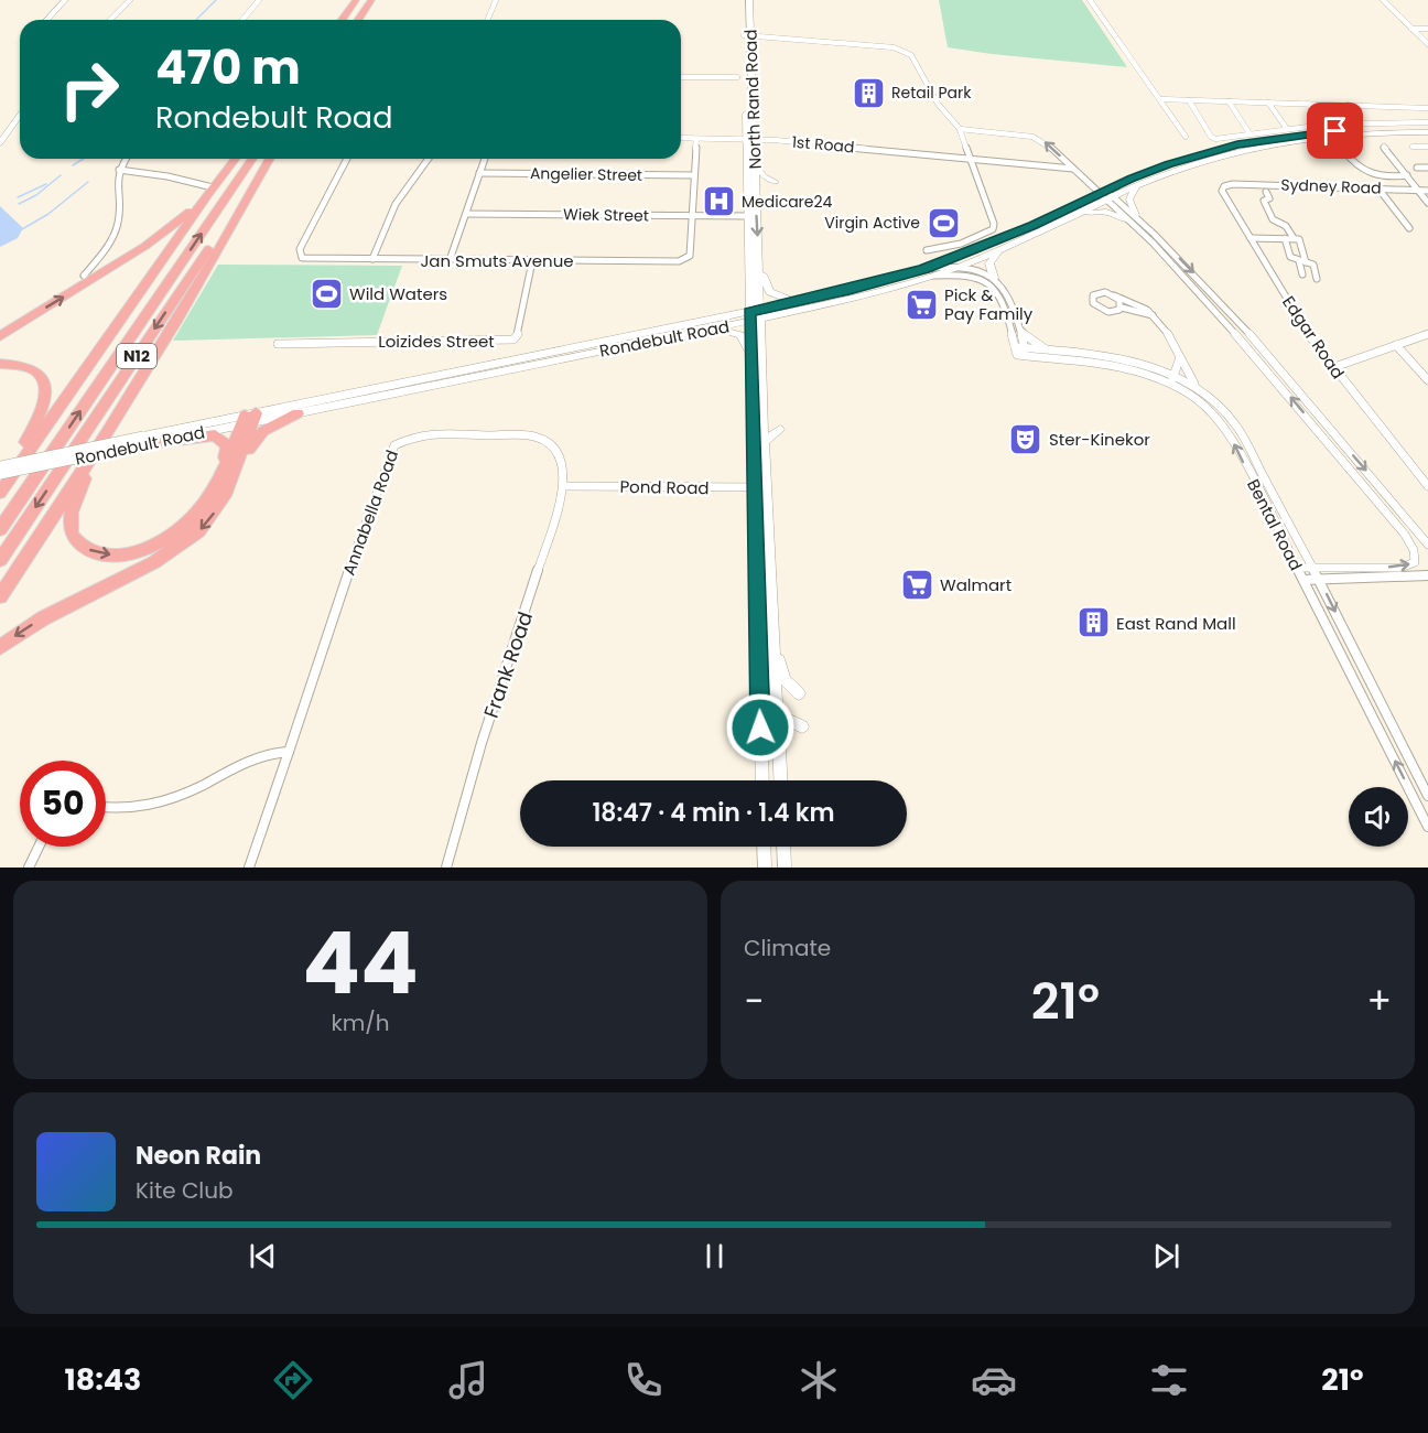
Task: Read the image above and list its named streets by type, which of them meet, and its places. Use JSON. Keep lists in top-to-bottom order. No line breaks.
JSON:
{"streets":{"highway":["N12"],"main road":["North Rand Road","Rondebult Road"],"street":["1st Road","Angelier Street","Sydney Road","Wiek Street","Jan Smuts Avenue","Edgar Road","Loizides Street","Pond Road","Annabella Road","Bental Road","Frank Road"]},"crossings":[["North Rand Road","1st Road"],["North Rand Road","Wiek Street"],["North Rand Road","Rondebult Road"],["North Rand Road","Pond Road"],["Sydney Road","Edgar Road"],["Wiek Street","Jan Smuts Avenue"],["Jan Smuts Avenue","Loizides Street"],["Pond Road","Frank Road"],["Annabella Road","Frank Road"]],"places":{"building":["Retail Park","East Rand Mall"],"hospital":["Medicare24"],"sports":["Virgin Active","Wild Waters"],"supermarket":["Pick & Pay Family","Walmart"],"theatre":["Ster-Kinekor"]},"page":{"turn":["470 m","Rondebult Road"],"limit":"50","trip":"18:47 · 4 min · 1.4 km","tile":[["44","km/h"],"Climate"],"heat":["−","21°","+"],"song":["Neon Rain","Kite Club"],"tabs":["18:43","21°"]}}
